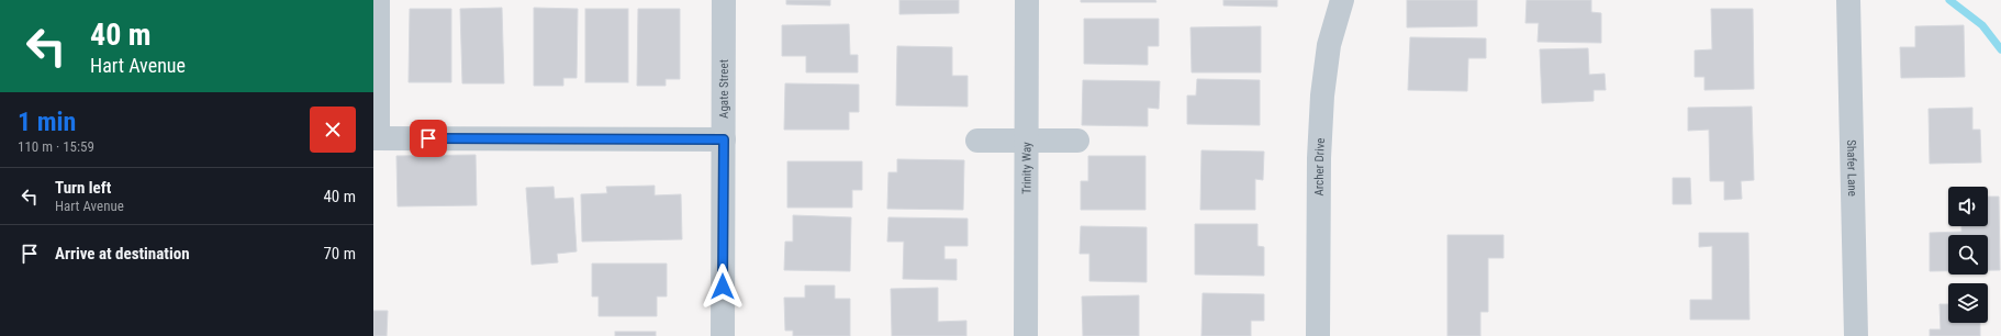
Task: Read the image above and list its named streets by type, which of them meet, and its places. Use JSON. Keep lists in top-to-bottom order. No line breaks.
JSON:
{"streets":{"street":["Agate Street","Archer Drive","Trinity Way","Shafer Lane"]},"page":{"turn":["40 m","Hart Avenue"],"heading":["1 min","110 m · 15:59"],"list":[{"name":"Turn left","note":"Hart Avenue","value":"40 m"},{"name":"Arrive at destination","value":"70 m"}]}}
